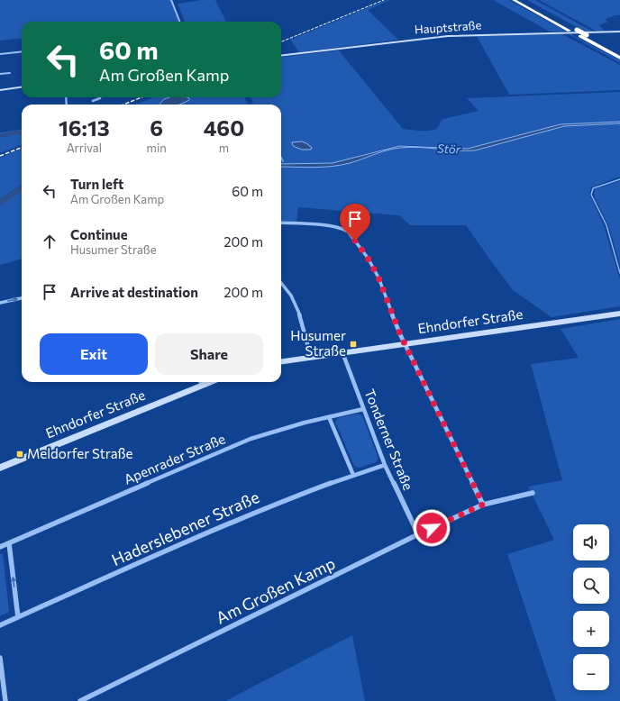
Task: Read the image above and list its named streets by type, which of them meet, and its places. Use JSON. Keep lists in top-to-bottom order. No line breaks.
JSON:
{"streets":{"street":["Hauptstraße","Ehndorfer Straße","Tonderner Straße","Apenrader Straße","Haderslebener Straße","Am Großen Kamp"]},"crossings":[["Ehndorfer Straße","Tonderner Straße"],["Tonderner Straße","Apenrader Straße"],["Tonderner Straße","Haderslebener Straße"],["Tonderner Straße","Am Großen Kamp"]],"water":["Stör"],"places":{"transit":["Husumer Straße","Meldorfer Straße"]},"page":{"turn":["60 m","Am Großen Kamp"],"eta":["16:13","Arrival","6","min","460","m"],"list":[{"name":"Turn left","note":"Am Großen Kamp","value":"60 m"},{"name":"Continue","note":"Husumer Straße","value":"200 m"},{"name":"Arrive at destination","value":"200 m"}],"buttons":["Exit","Share"],"map_buttons":["+","−"]}}
